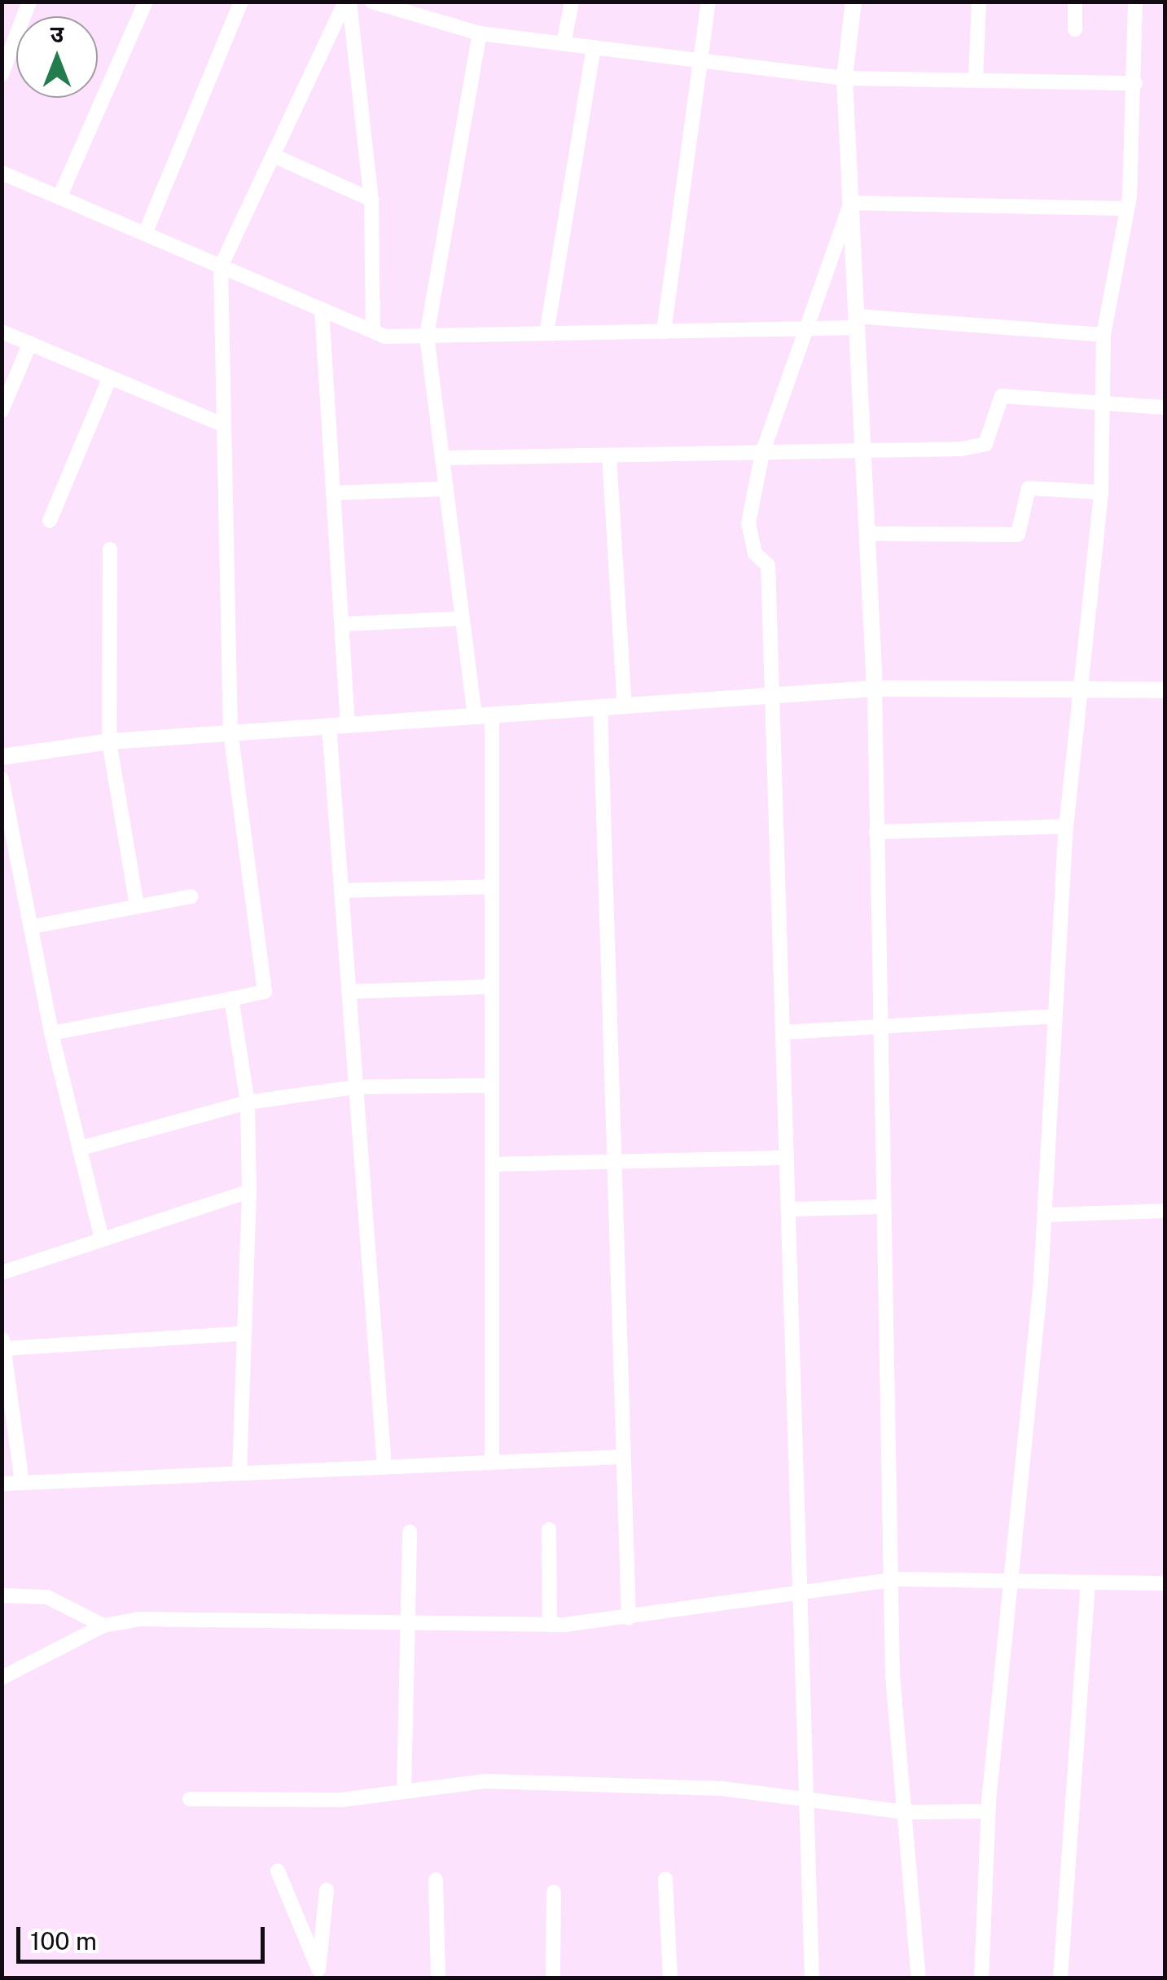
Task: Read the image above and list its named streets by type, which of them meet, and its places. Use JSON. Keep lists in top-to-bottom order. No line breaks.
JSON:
{"scale_bar":"100 m","north":"top"}
